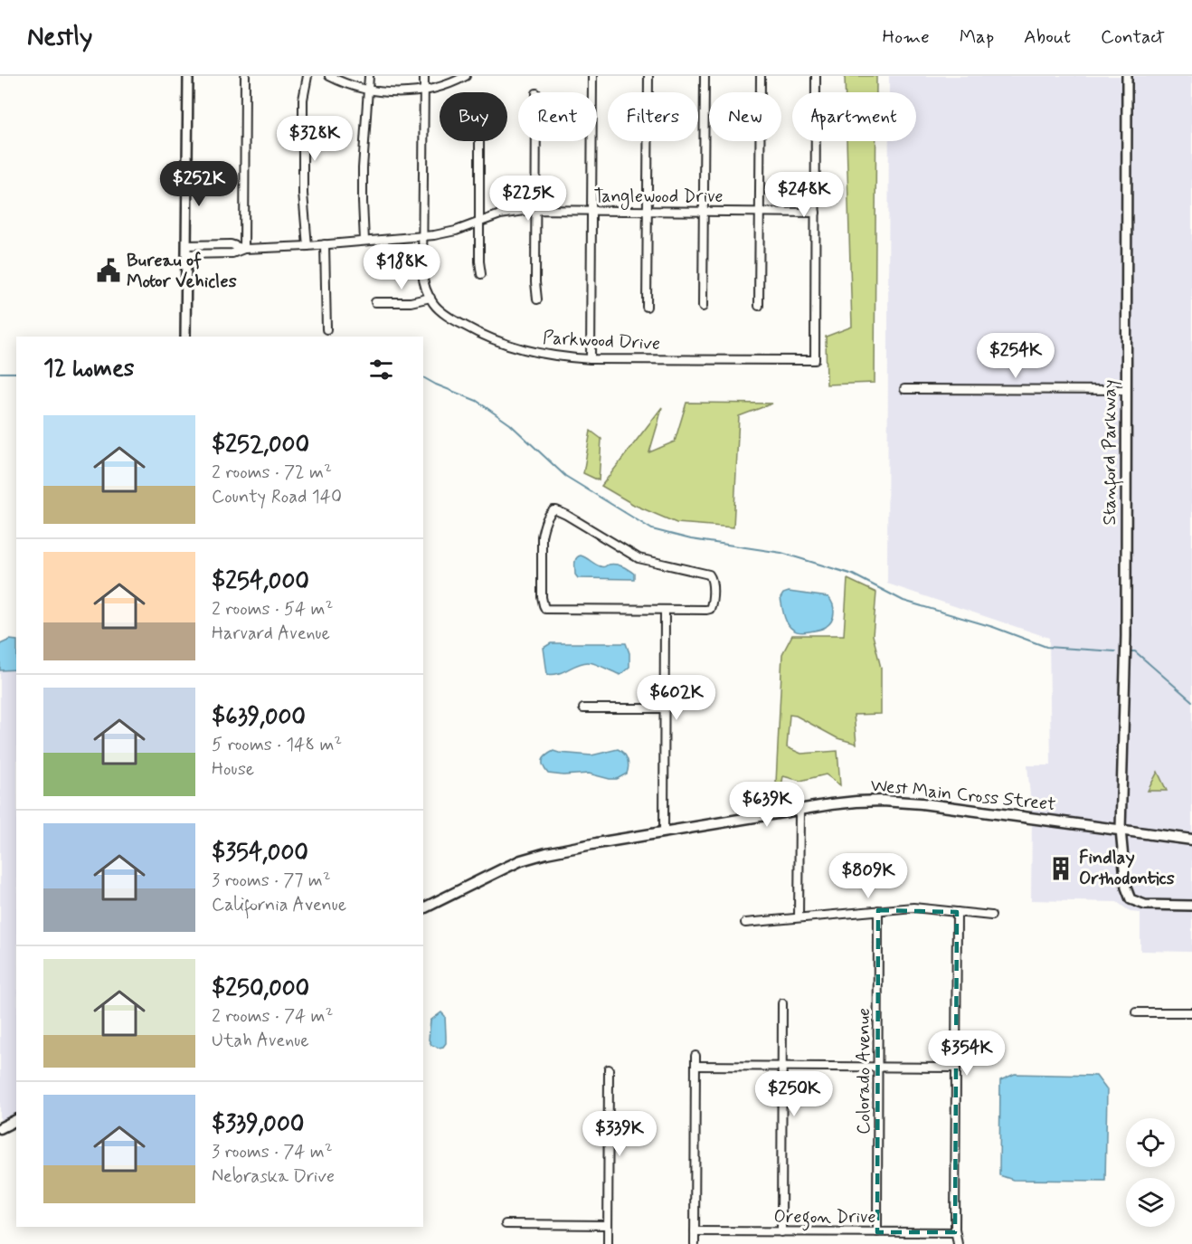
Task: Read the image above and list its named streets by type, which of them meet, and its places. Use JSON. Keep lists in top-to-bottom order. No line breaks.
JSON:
{"streets":{"main road":["West Main Cross Street"],"street":["Tanglewood Drive","Parkwood Drive","Stanford Parkway","Colorado Avenue","Oregon Drive"]},"crossings":[["Tanglewood Drive","Parkwood Drive"],["Stanford Parkway","West Main Cross Street"],["Colorado Avenue","Oregon Drive"]],"places":{"public building":["Bureau of Motor Vehicles"],"building":["Findlay Orthodontics"]},"page":{"header":"Nestly","nav":["Home","Map","About","Contact"],"chip":["Buy","Rent","Filters","New","Apartment"],"price":["$328K","$252K","$248K","$225K","$188K","$254K","$602K","$639K","$809K","$354K","$250K","$339K"],"heading":"12 homes","list":[{"name":"$252,000","note":"2 rooms · 72 m² · County Road 140"},{"name":"$254,000","note":"2 rooms · 54 m² · Harvard Avenue"},{"name":"$639,000","note":"5 rooms · 148 m² · House"},{"name":"$354,000","note":"3 rooms · 77 m² · California Avenue"},{"name":"$250,000","note":"2 rooms · 74 m² · Utah Avenue"},{"name":"$339,000","note":"3 rooms · 74 m² · Nebraska Drive"}]}}
